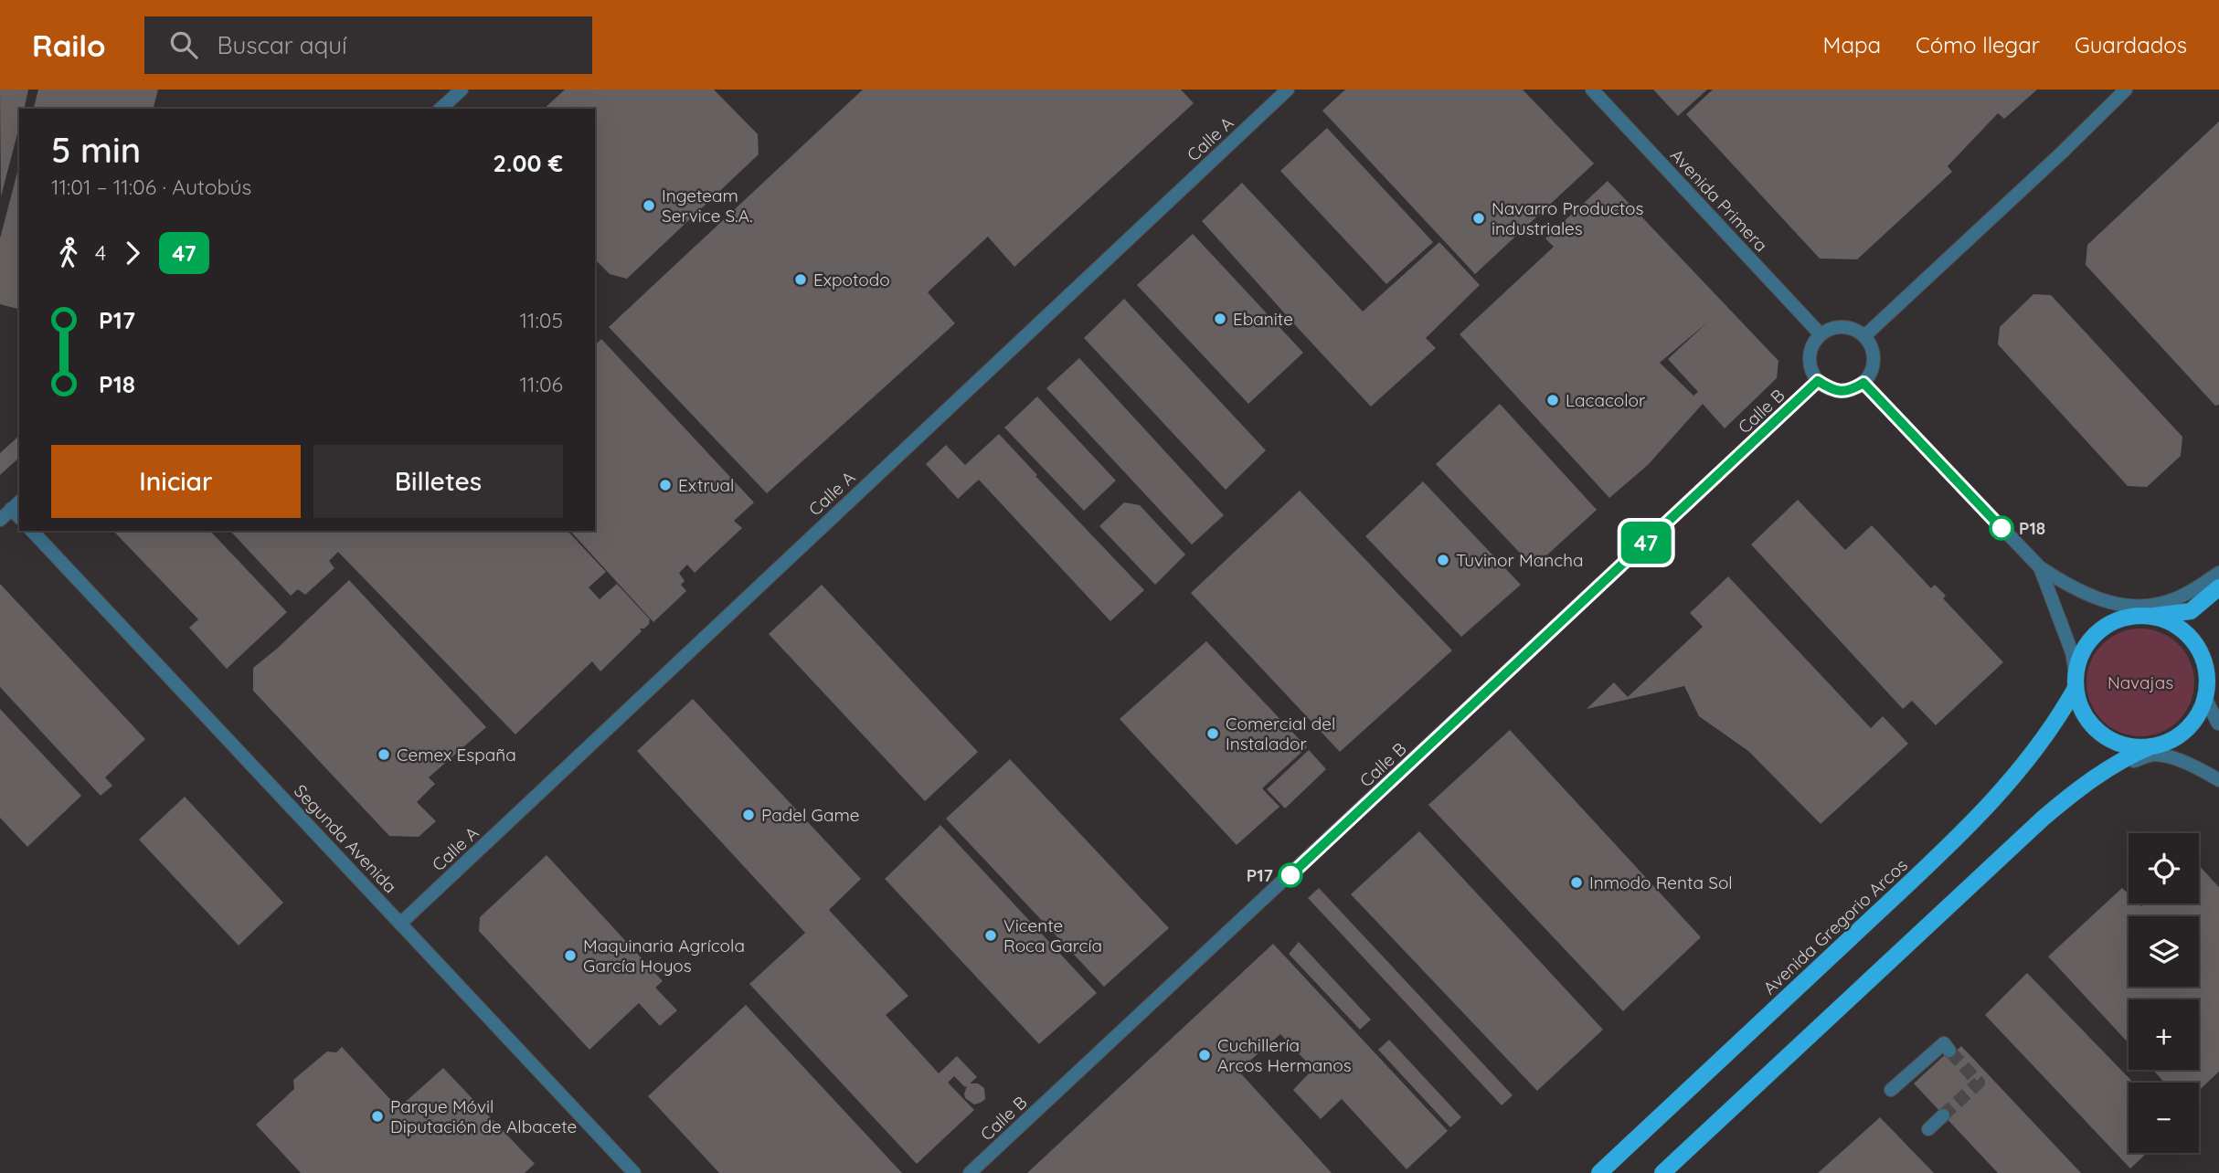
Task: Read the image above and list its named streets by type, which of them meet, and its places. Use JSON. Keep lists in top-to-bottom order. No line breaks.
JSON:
{"streets":{"main road":["Avenida Gregorio Arcos"],"street":["Calle A","Avenida Primera","Calle B","Segunda Avenida"]},"crossings":[["Calle A","Segunda Avenida"],["Avenida Primera","Calle B"]],"parks":["Navajas"],"places":["Ingeteam Service S.A.","Navarro Productos industriales","Expotodo","Ebanite","Lacacolor","Extrual","P18","Tuvinor Mancha","Comercial del Instalador","Cemex España","Padel Game","P17","Inmodo Renta Sol","Vicente Roca García","Maquinaria Agrícola García Hoyos","Cuchillería Arcos Hermanos","Parque Móvil Diputación de Albacete"],"lines":["bus line 47"],"page":{"header":"Railo","search":"Buscar aquí","nav":["Mapa","Cómo llegar","Guardados"],"on_map":"47","heading":["5 min","11:01 – 11:06 · Autobús","2.00 €"],"legs":["4","47"],"list":[{"name":"P17","value":"11:05"},{"name":"P18","value":"11:06"}],"buttons":["Iniciar","Billetes"],"map_buttons":["+","−"]}}
